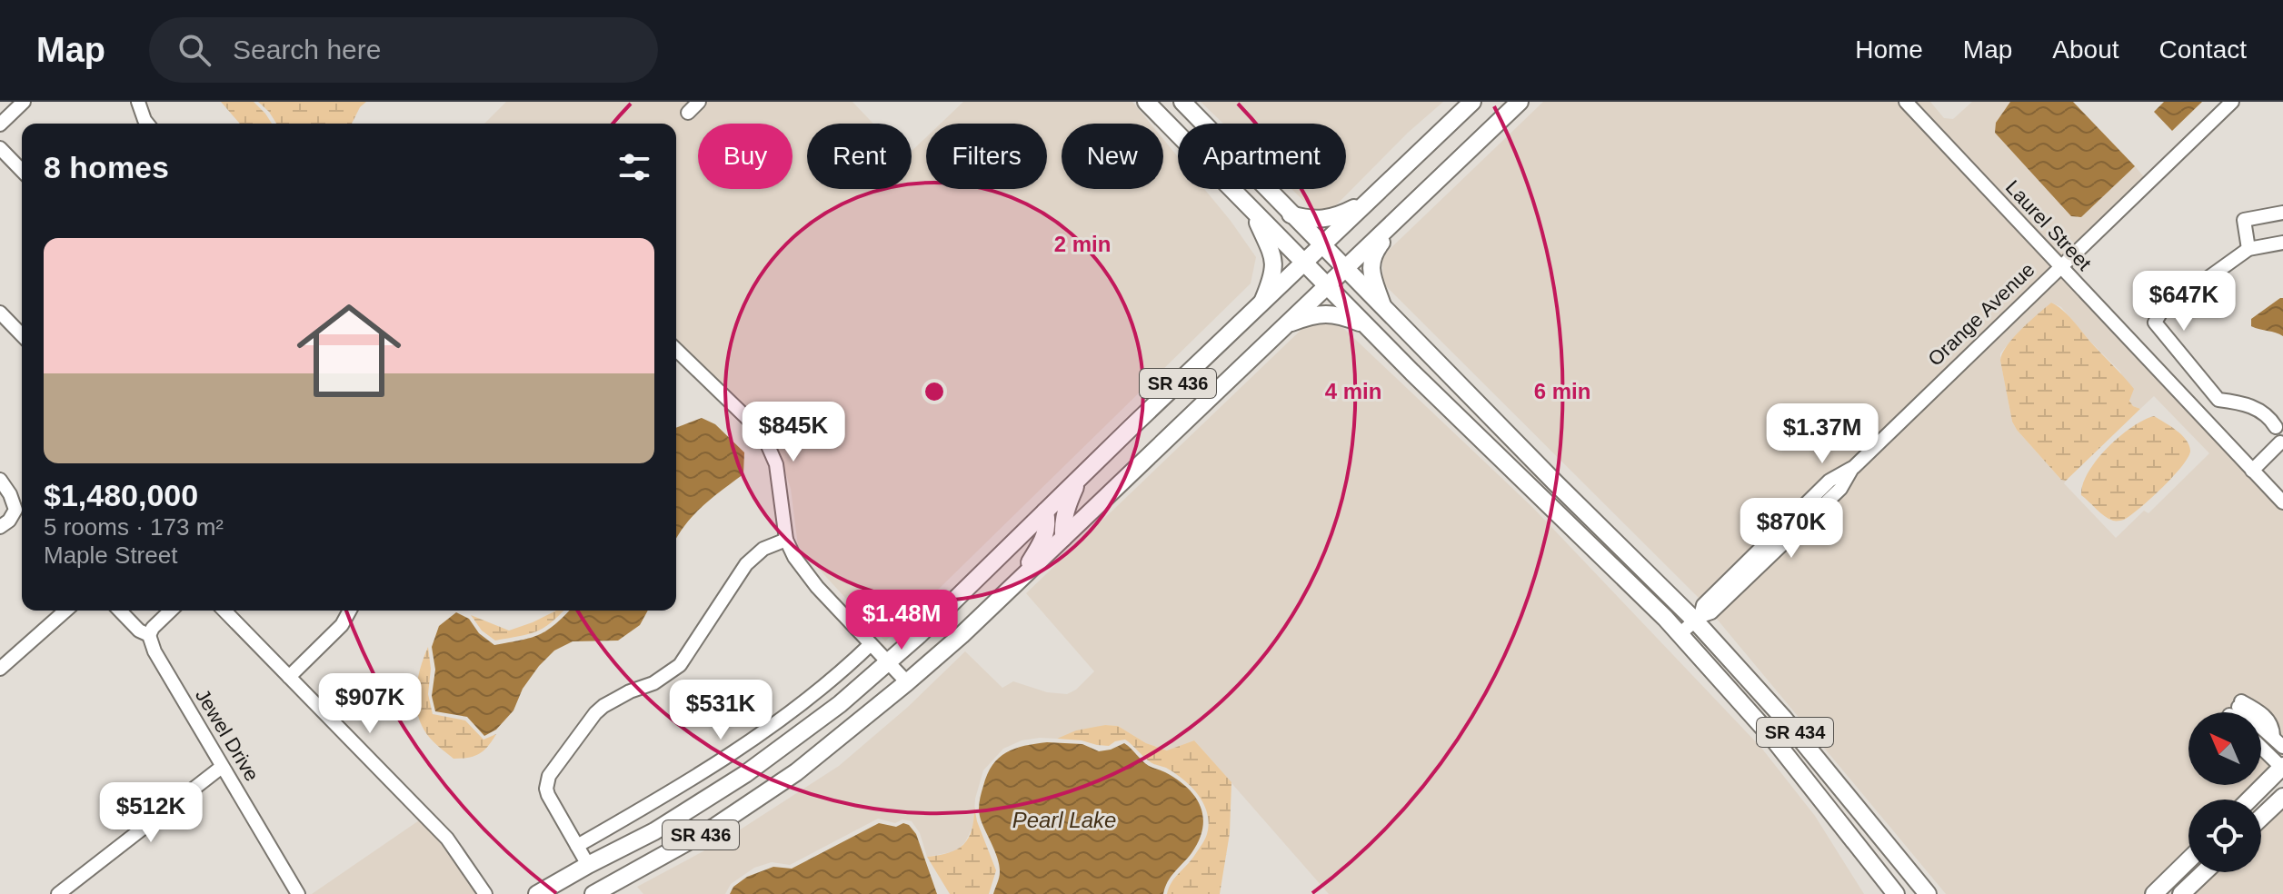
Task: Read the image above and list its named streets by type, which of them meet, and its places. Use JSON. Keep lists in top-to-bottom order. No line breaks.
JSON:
{"streets":{"main road":["SR 436","SR 434"],"street":["Laurel Street","Orange Avenue","Jewel Drive"]},"crossings":[["Laurel Street","Orange Avenue"],["Orange Avenue","SR 434"],["SR 436","SR 434"]],"water":["Pearl Lake"],"north":"top left","page":{"header":"Map","search":"Search here","nav":["Home","Map","About","Contact"],"chip":["Buy","Rent","Filters","New","Apartment"],"heading":"8 homes","list":[{"name":"$1,480,000","note":"5 rooms · 173 m² · Maple Street"}],"price":["$647K","$845K","$1.37M","$870K","$1.48M","$907K","$531K","$512K"]},"rings":["2 min","4 min","6 min"]}
